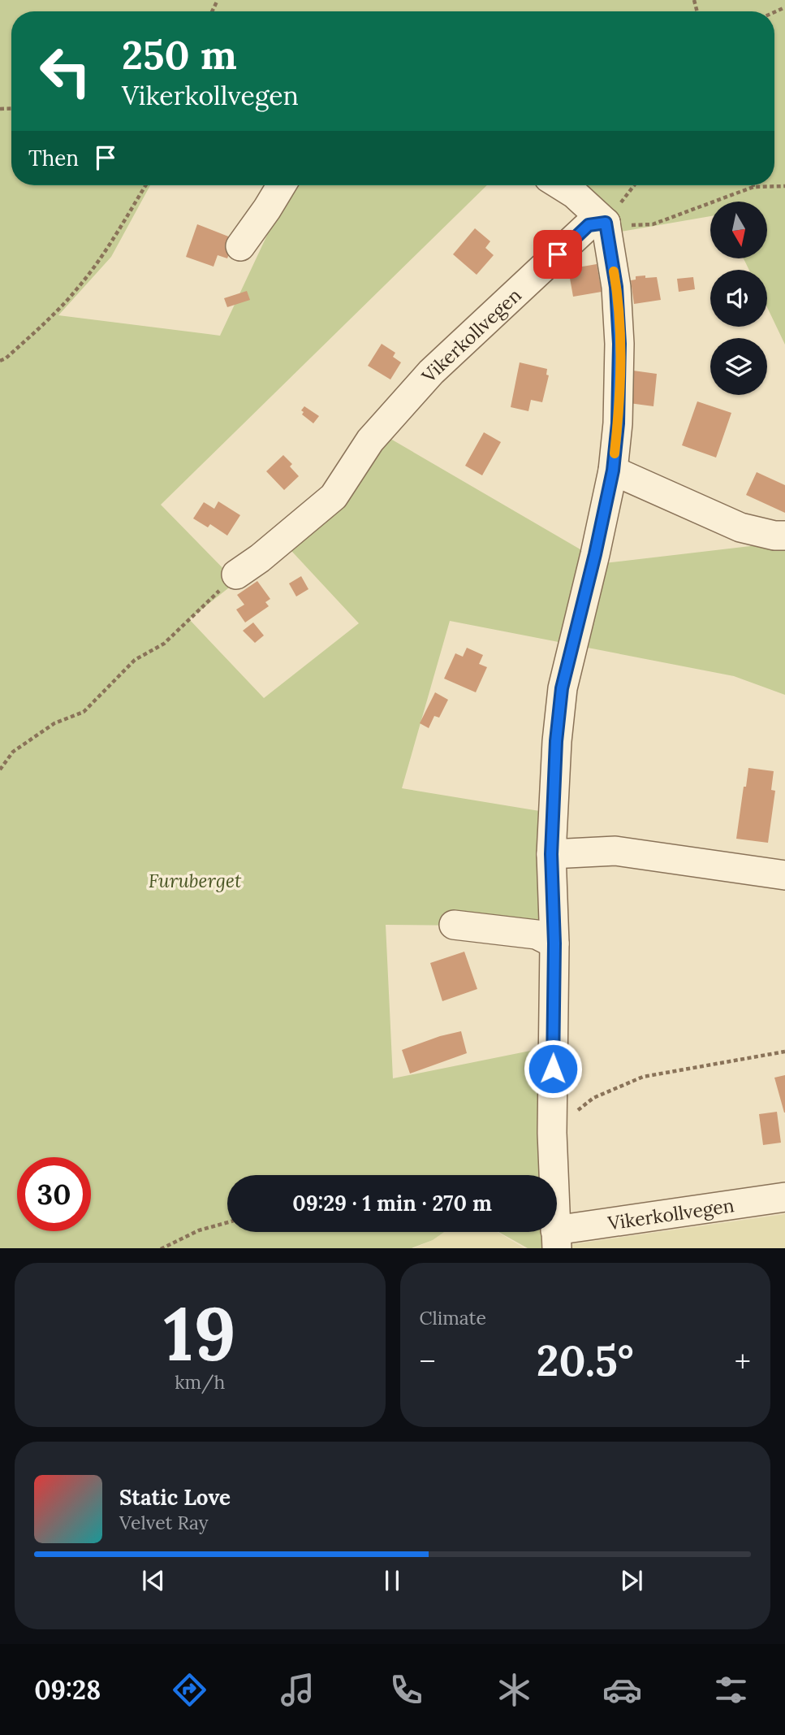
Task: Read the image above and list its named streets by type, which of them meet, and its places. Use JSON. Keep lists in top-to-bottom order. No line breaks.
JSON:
{"streets":{"street":["Vikerkollvegen"]},"parks":["Furuberget"],"north":"bottom","page":{"turn":["250 m","Vikerkollvegen"],"then":"Then","limit":"30","trip":"09:29 · 1 min · 270 m","tile":[["19","km/h"],"Climate"],"heat":["−","20.5°","+"],"song":["Static Love","Velvet Ray"],"tabs":"09:28"}}
